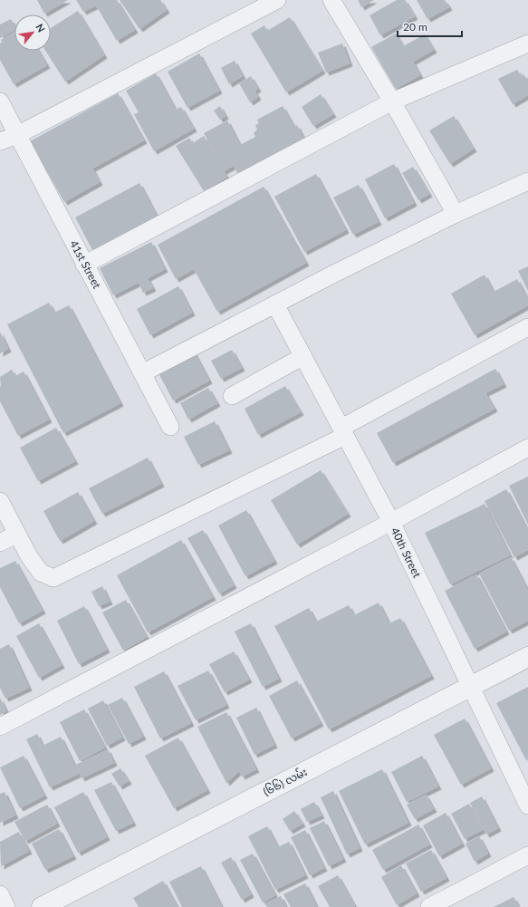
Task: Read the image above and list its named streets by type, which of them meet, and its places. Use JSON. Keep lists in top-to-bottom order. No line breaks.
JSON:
{"streets":{"street":["41st Street","40th Street","(၆၆) လမ်း"]},"crossings":[["40th Street","(၆၆) လမ်း"]],"scale_bar":"20 m","north":"top right"}
